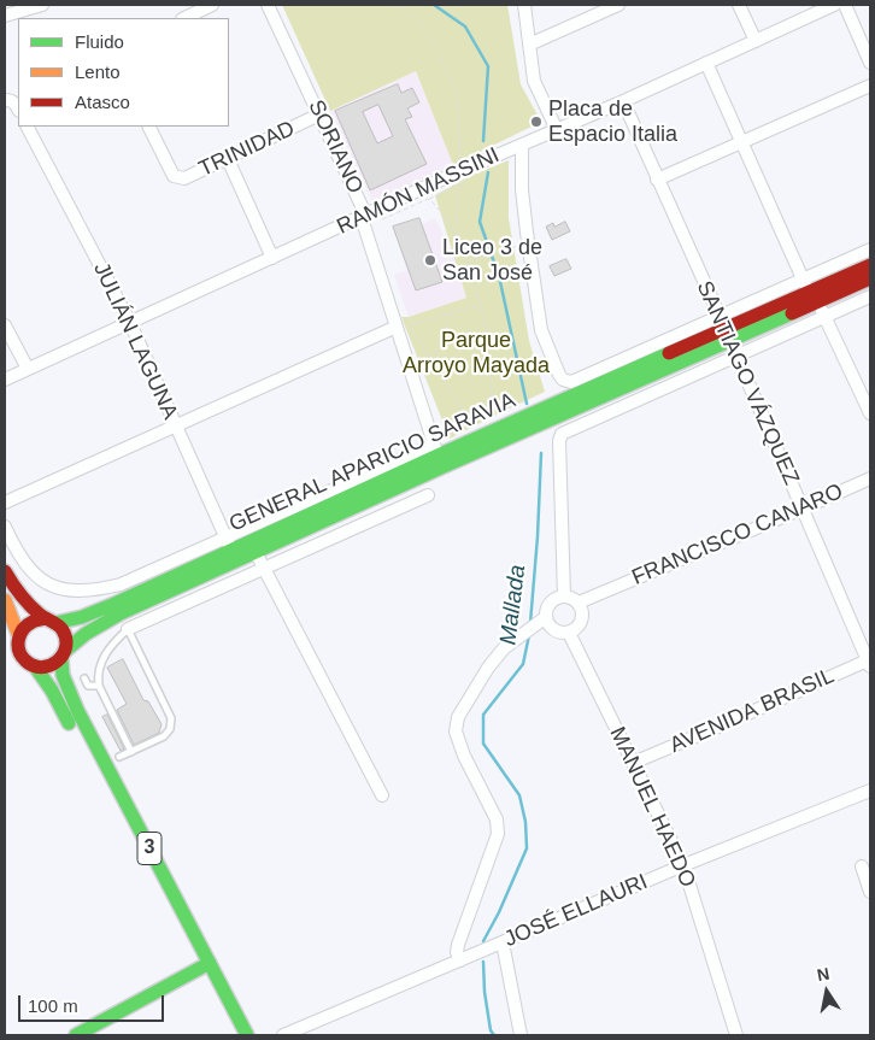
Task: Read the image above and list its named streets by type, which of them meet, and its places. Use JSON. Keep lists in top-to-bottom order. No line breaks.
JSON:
{"streets":{"main road":["GENERAL APARICIO SARAVIA","3"],"street":["SORIANO","TRINIDAD","RAMÓN MASSINI","JULIÁN LAGUNA","SANTIAGO VÁZQUEZ","FRANCISCO CANARO","AVENIDA BRASIL","MANUEL HAEDO","JOSÉ ELLAURI"]},"crossings":[["SORIANO","TRINIDAD"],["SORIANO","RAMÓN MASSINI"],["SORIANO","GENERAL APARICIO SARAVIA"],["RAMÓN MASSINI","JULIÁN LAGUNA"],["RAMÓN MASSINI","SANTIAGO VÁZQUEZ"],["JULIÁN LAGUNA","GENERAL APARICIO SARAVIA"],["SANTIAGO VÁZQUEZ","GENERAL APARICIO SARAVIA"],["SANTIAGO VÁZQUEZ","FRANCISCO CANARO"],["SANTIAGO VÁZQUEZ","AVENIDA BRASIL"],["GENERAL APARICIO SARAVIA","3"],["FRANCISCO CANARO","MANUEL HAEDO"],["AVENIDA BRASIL","MANUEL HAEDO"],["MANUEL HAEDO","JOSÉ ELLAURI"]],"water":["Mallada"],"parks":["Parque Arroyo Mayada"],"places":["Placa de Espacio Italia","Liceo 3 de San José"],"legend":["Fluido","Lento","Atasco"],"scale_bar":"100 m","north":"top"}
